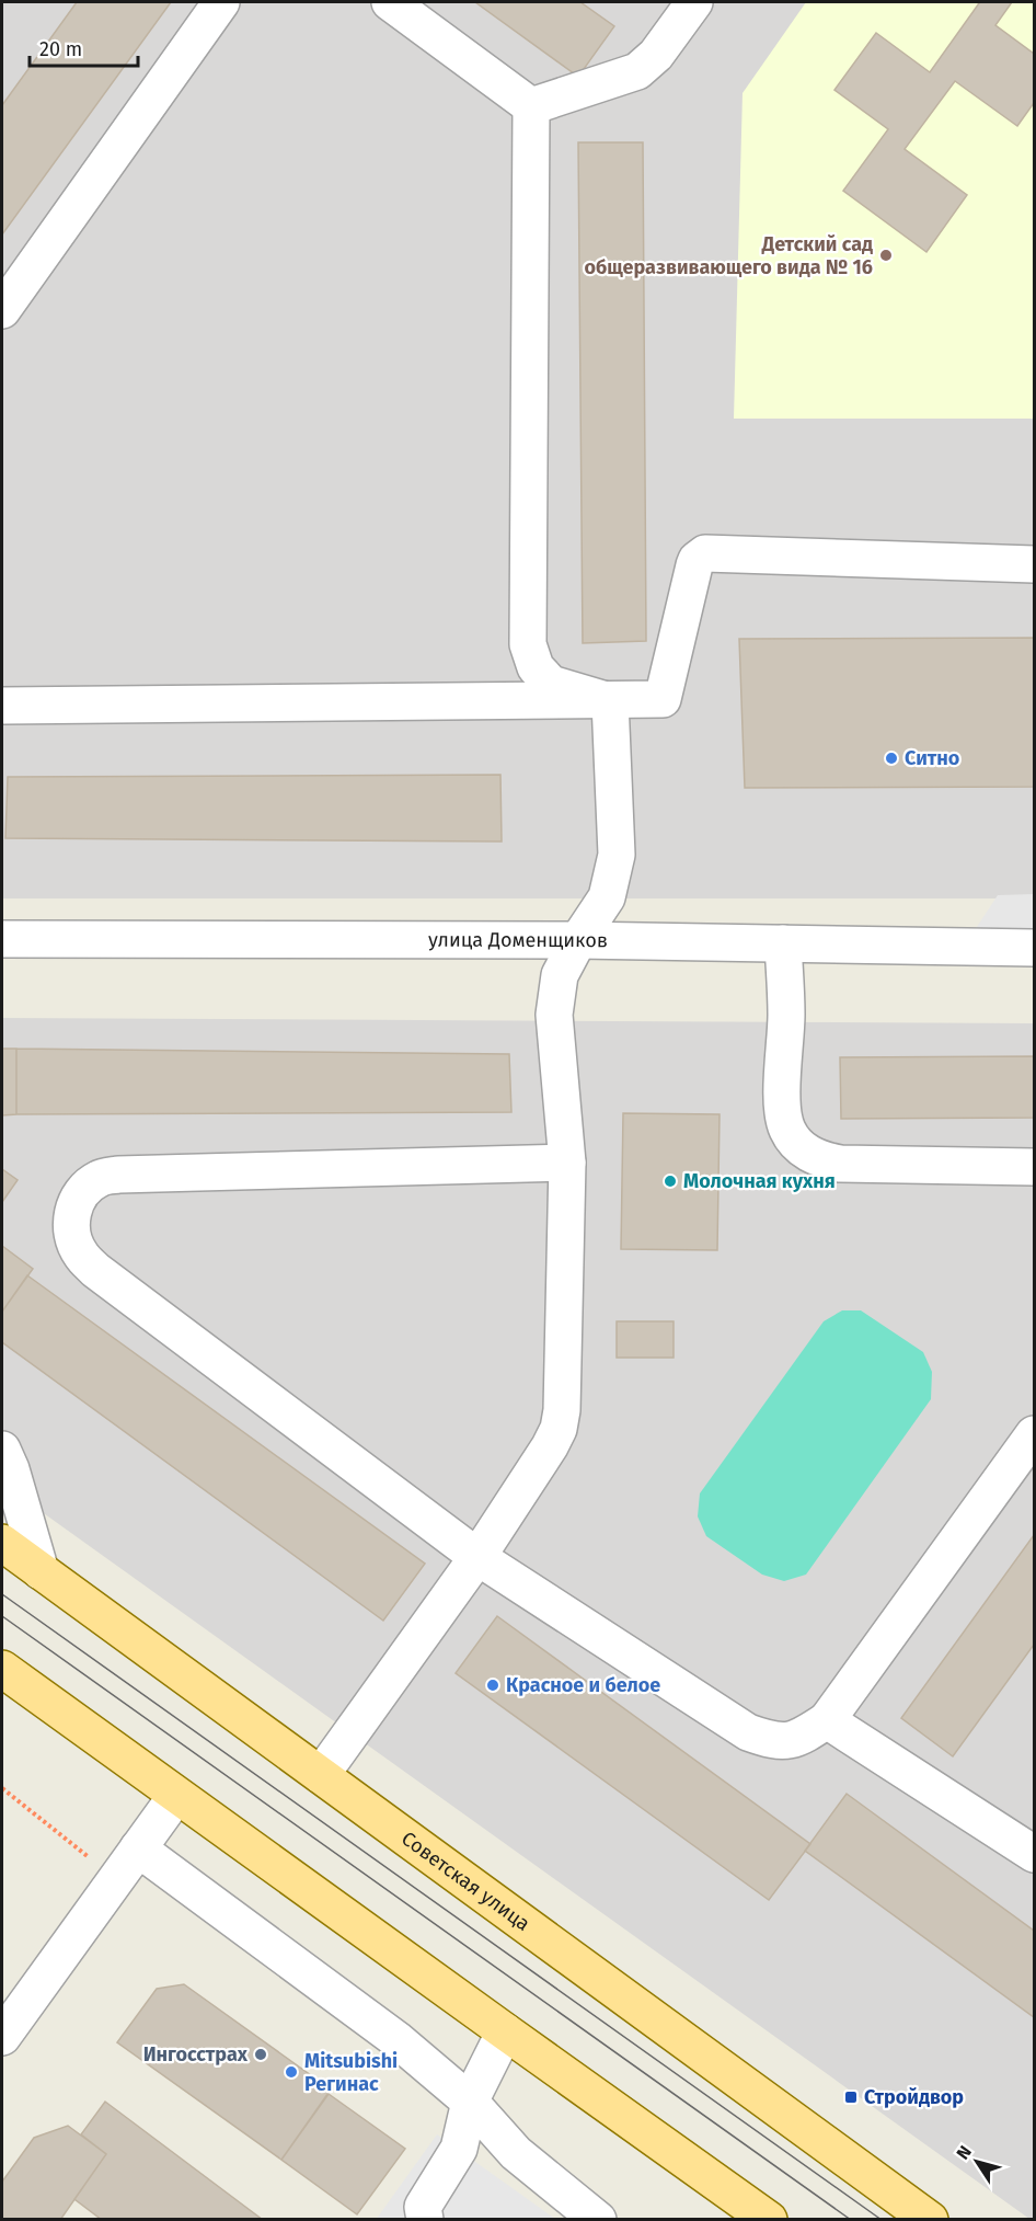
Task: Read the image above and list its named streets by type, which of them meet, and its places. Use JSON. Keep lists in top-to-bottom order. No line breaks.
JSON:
{"streets":{"main road":["Советская улица"],"street":["улица Доменщиков"]},"places":{"other":["Детский сад общеразвивающего вида № 16","Ситно","Молочная кухня","Красное и белое","Ингосстрах","Mitsubishi Регинас"],"transit":["Стройдвор"]},"scale_bar":"20 m","north":"top left"}
